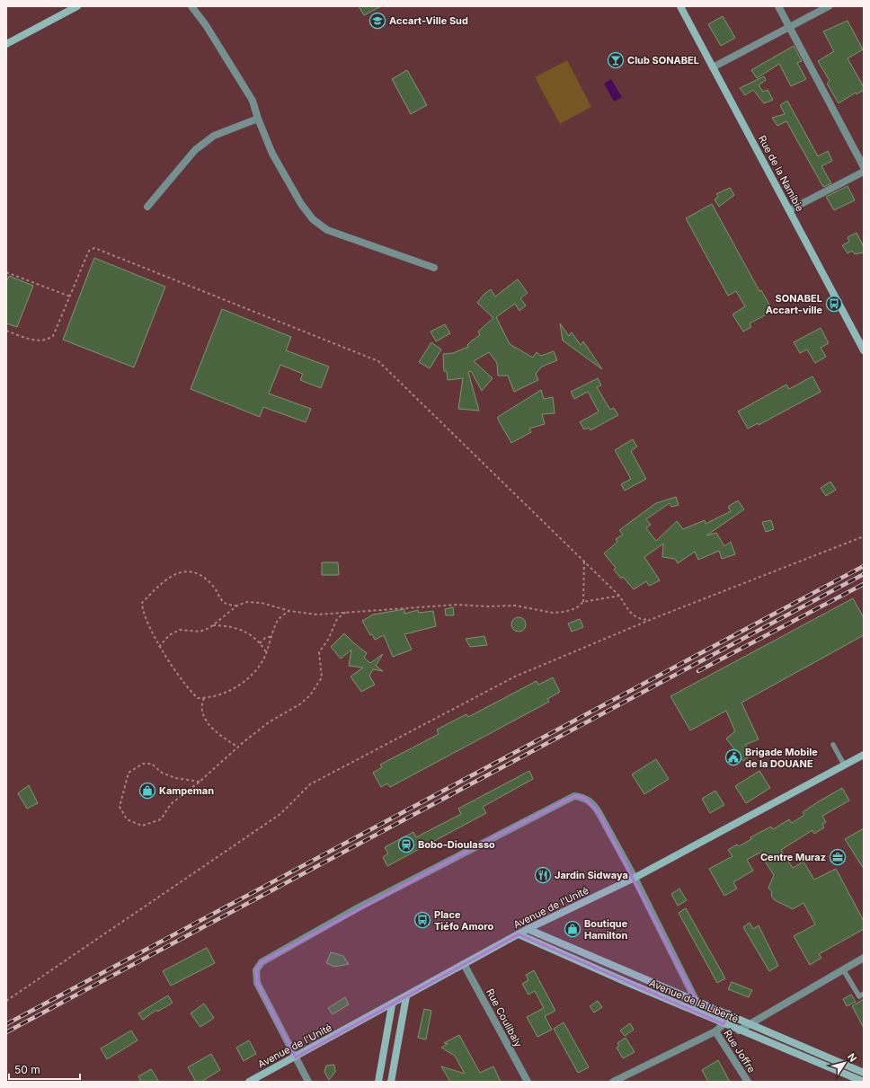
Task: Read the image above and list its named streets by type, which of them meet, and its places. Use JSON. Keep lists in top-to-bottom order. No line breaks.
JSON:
{"streets":{"main road":["Rue de la Namibie","Avenue de l'Unité","Avenue de la Liberté"],"street":["Rue Coulibaly","Rue Joffre"]},"crossings":[["Avenue de l'Unité","Avenue de la Liberté"],["Avenue de l'Unité","Rue Coulibaly"]],"places":{"school or university":["Accart-Ville Sud"],"bar":["Club SONABEL"],"bus stop":["SONABEL Accart-ville","Place Tiéfo Amoro"],"public building":["Brigade Mobile de la DOUANE"],"shop":["Kampeman","Boutique Hamilton"],"station":["Bobo-Dioulasso"],"office":["Centre Muraz"],"restaurant":["Jardin Sidwaya"]},"scale_bar":"50 m","north":"top right"}
